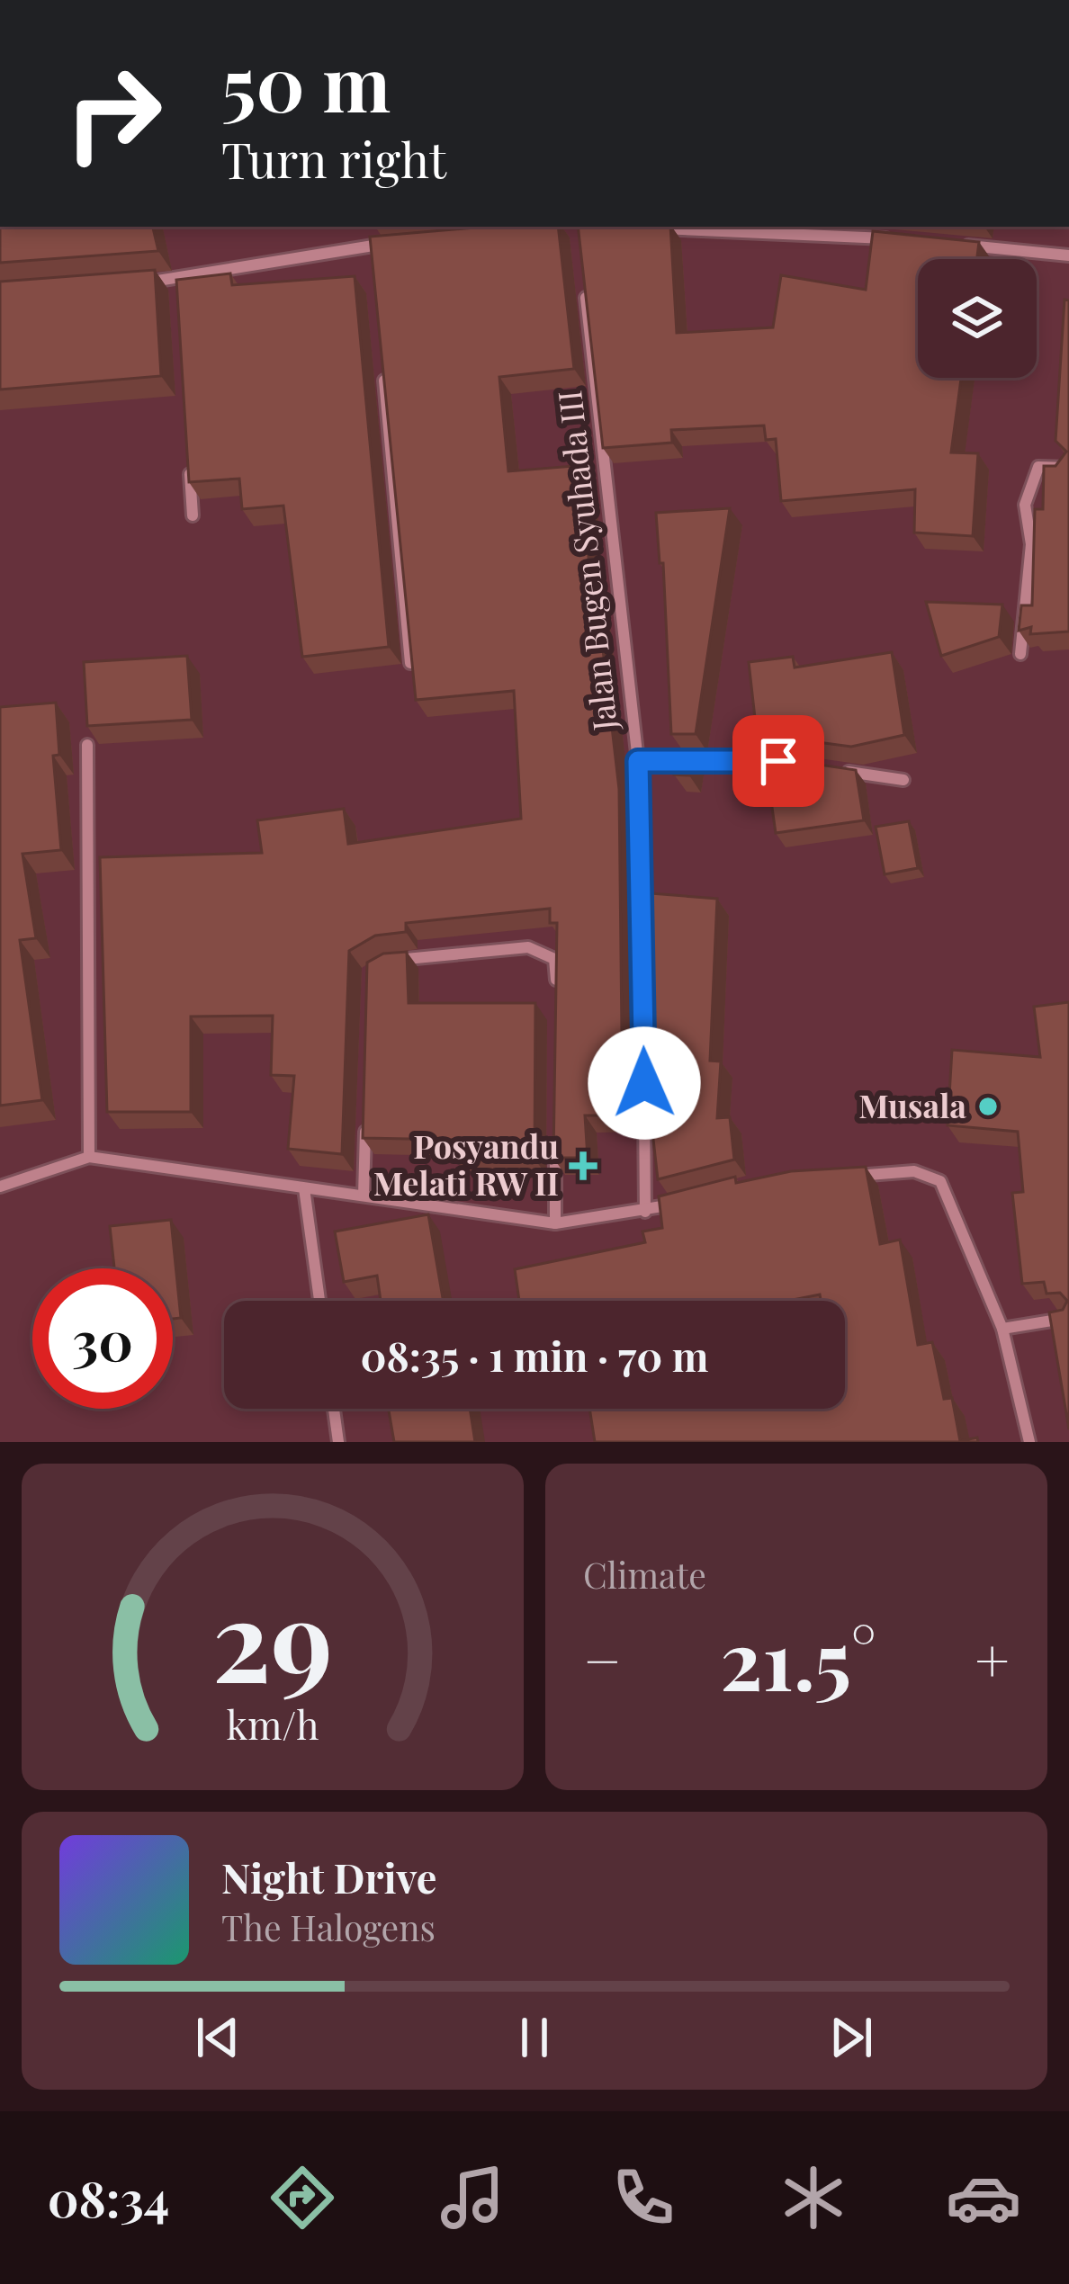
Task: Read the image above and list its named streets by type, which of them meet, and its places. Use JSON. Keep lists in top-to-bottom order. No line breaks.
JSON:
{"streets":{"street":["Jalan Bugen Syuhada III"]},"places":{"other":["Musala"],"health":["Posyandu Melati RW II"]},"page":{"turn":["50 m","Turn right"],"limit":"30","trip":"08:35 · 1 min · 70 m","tile":"Climate","heat":["−","21.5°","+"],"song":["Night Drive","The Halogens"],"tabs":"08:34","gauge":["29","km/h"]}}
